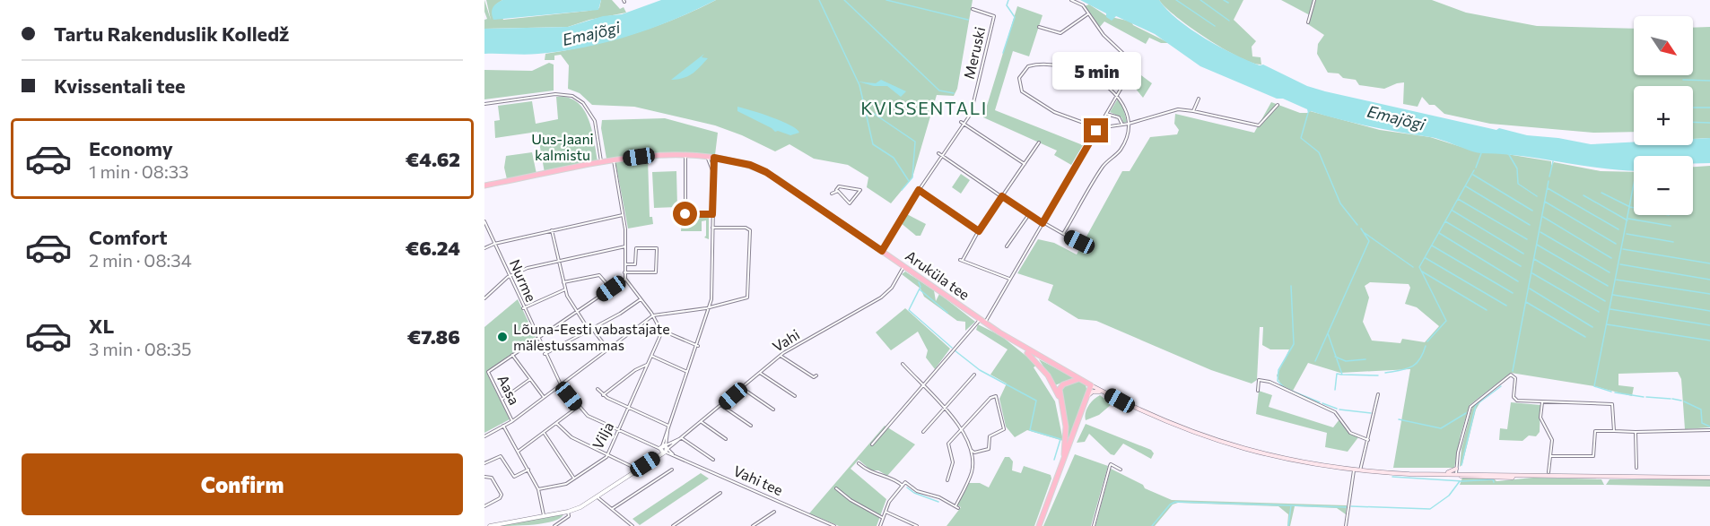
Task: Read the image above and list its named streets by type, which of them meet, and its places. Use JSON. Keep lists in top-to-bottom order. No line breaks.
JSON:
{"streets":{"highway":["Aruküla tee"],"street":["Meruski","Nurme","Vahi","Aasa","Vilja","Vahi tee"]},"crossings":[["Meruski","Aruküla tee"],["Aruküla tee","Vahi"],["Nurme","Vahi"],["Nurme","Aasa"],["Nurme","Vilja"],["Nurme","Vahi tee"],["Vahi","Vahi tee"]],"districts":["KVISSENTALI"],"water":["Emajõgi"],"parks":["Uus-Jaani kalmistu"],"places":["Lõuna-Eesti vabastajate mälestussammas"],"north":"bottom right","page":{"banner":["Tartu Rakenduslik Kolledž","Kvissentali tee"],"map_buttons":["+","−"],"bubble":"5 min","list":[{"name":"Economy","note":"1 min · 08:33","value":"€4.62"},{"name":"Comfort","note":"2 min · 08:34","value":"€6.24"},{"name":"XL","note":"3 min · 08:35","value":"€7.86"}],"buttons":"Confirm"}}
